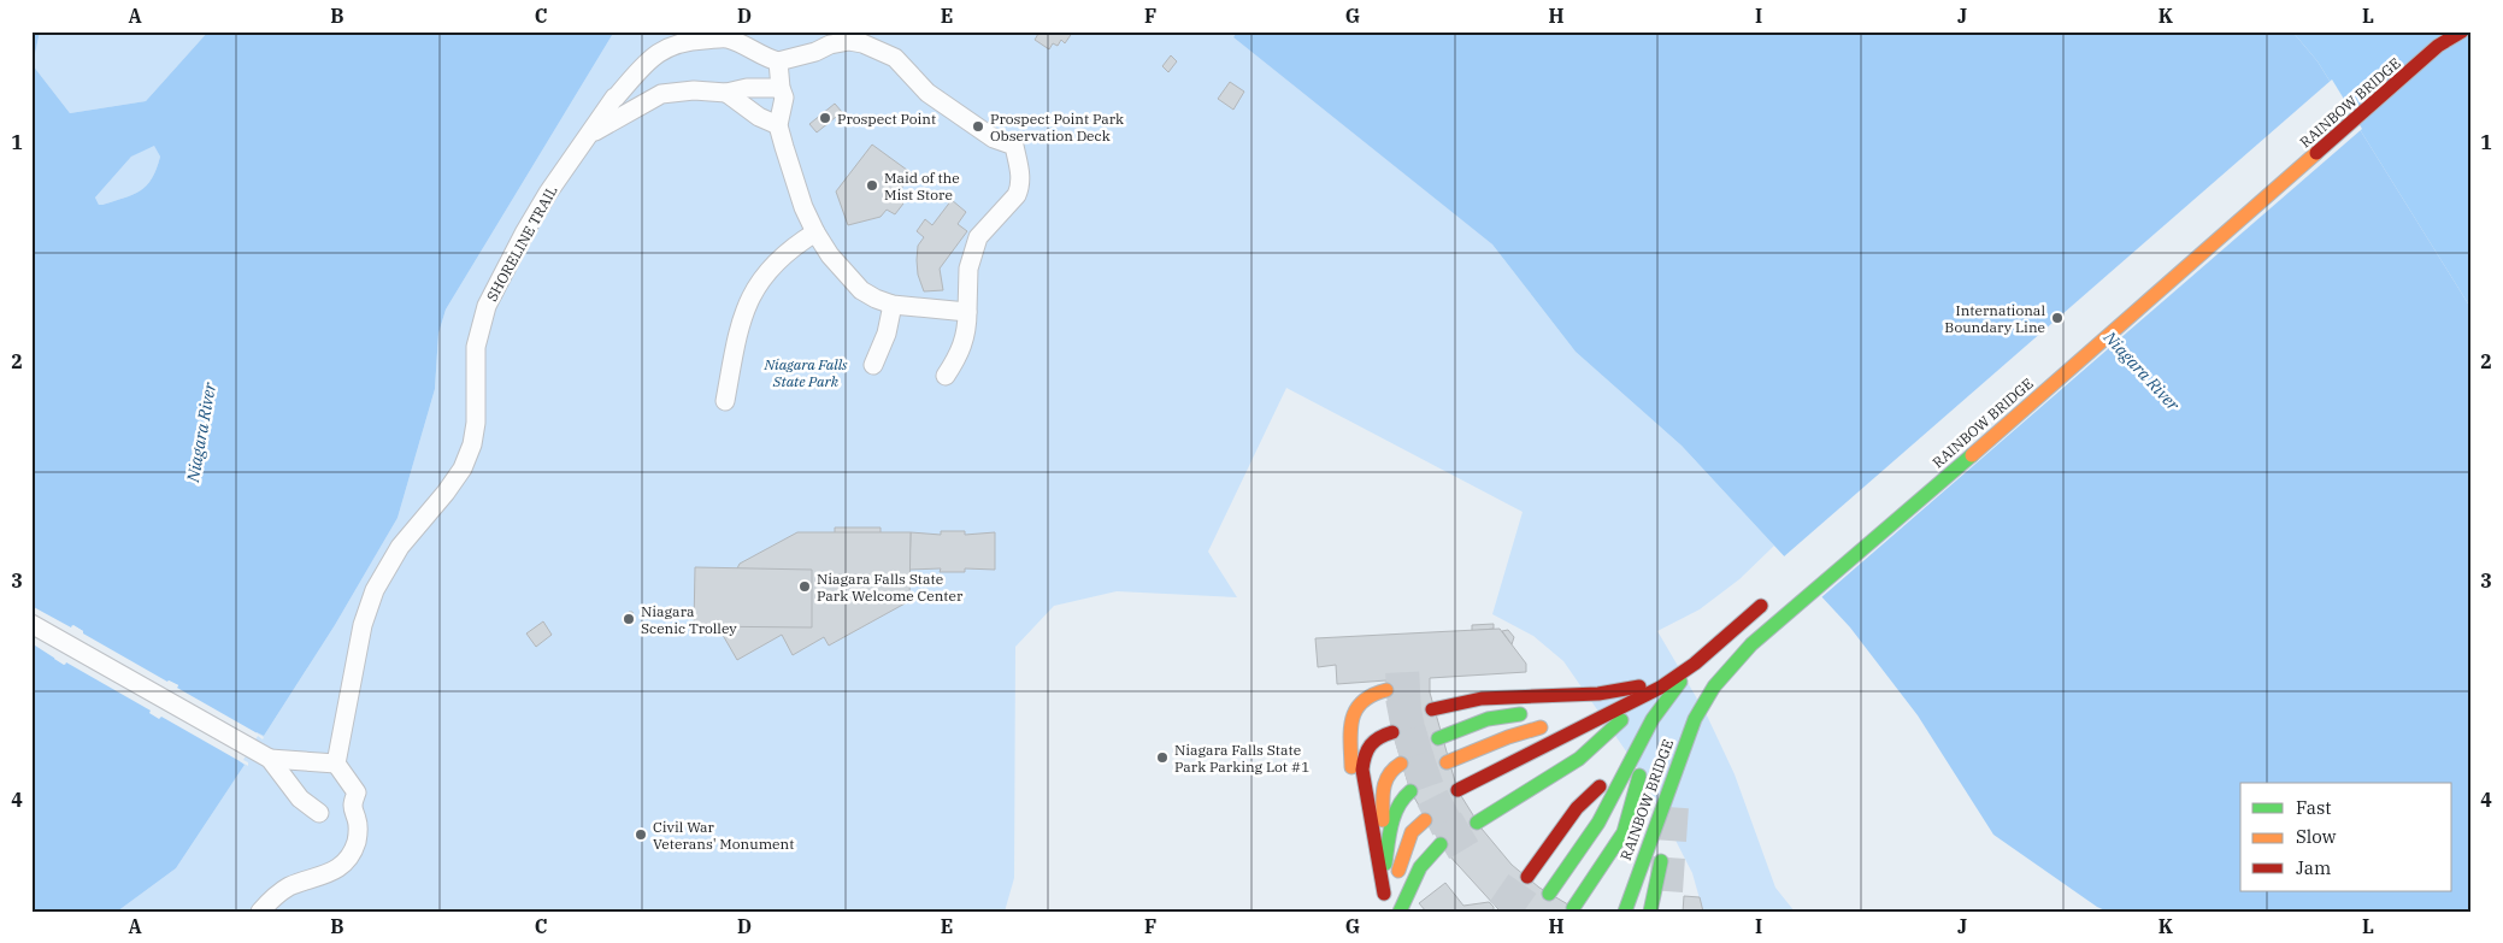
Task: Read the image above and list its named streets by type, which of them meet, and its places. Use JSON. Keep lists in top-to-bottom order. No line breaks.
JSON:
{"streets":{"highway":["RAINBOW BRIDGE"],"street":["SHORELINE TRAIL"]},"water":["Niagara River"],"parks":["Niagara Falls State Park"],"places":["Prospect Point","Prospect Point Park Observation Deck","Maid of the Mist Store","International Boundary Line","Niagara Falls State Park Welcome Center","Niagara Scenic Trolley","Niagara Falls State Park Parking Lot #1","Civil War Veterans' Monument"],"legend":["Fast","Slow","Jam"],"grid":{"columns":["A","B","C","D","E","F","G","H","I","J","K","L"],"rows":["1","2","3","4"]}}
